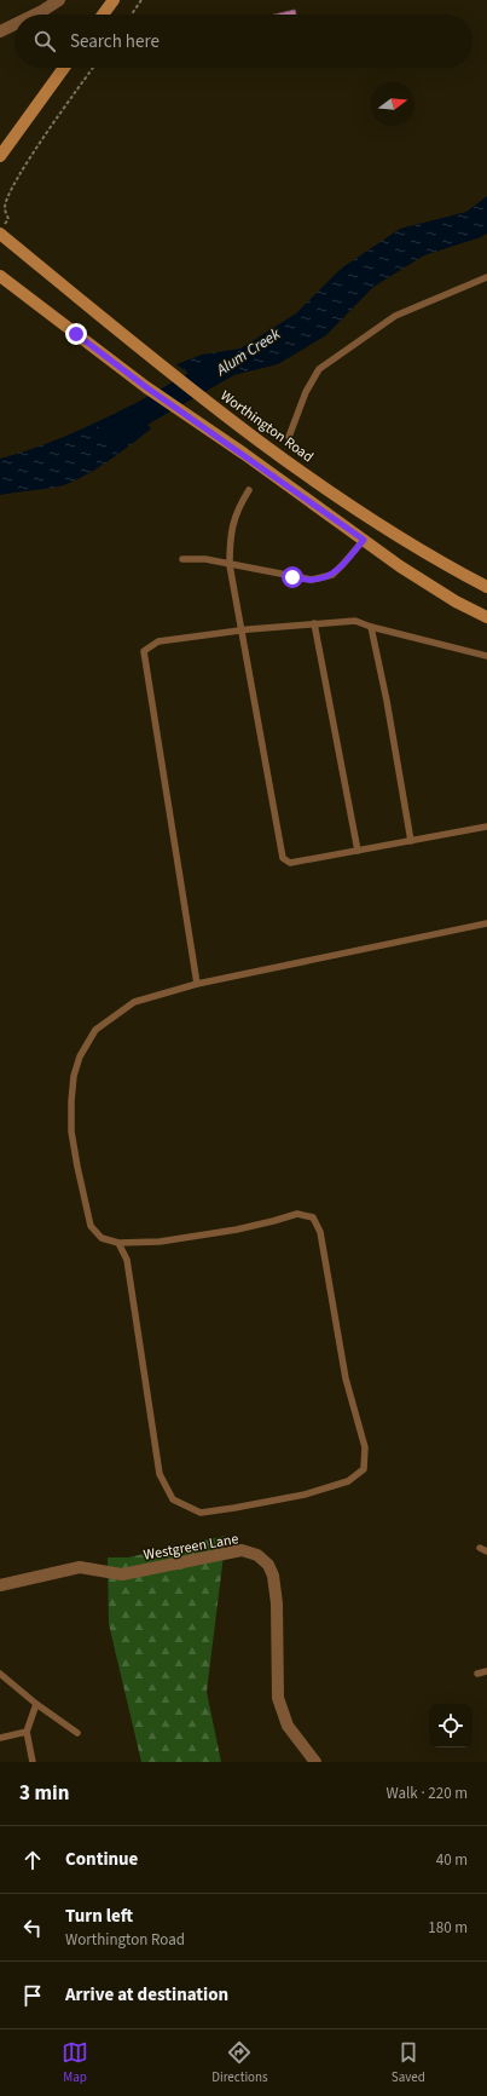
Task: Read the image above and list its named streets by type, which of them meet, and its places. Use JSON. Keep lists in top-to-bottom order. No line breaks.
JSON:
{"streets":{"main road":["Worthington Road"],"street":["Westgreen Lane"]},"water":["Alum Creek"],"north":"right","page":{"search":"Search here","heading":["3 min","Walk · 220 m"],"list":[["Continue","40 m"],["Turn left","Worthington Road","180 m"],"Arrive at destination"],"nav":["Map","Directions","Saved"]}}
